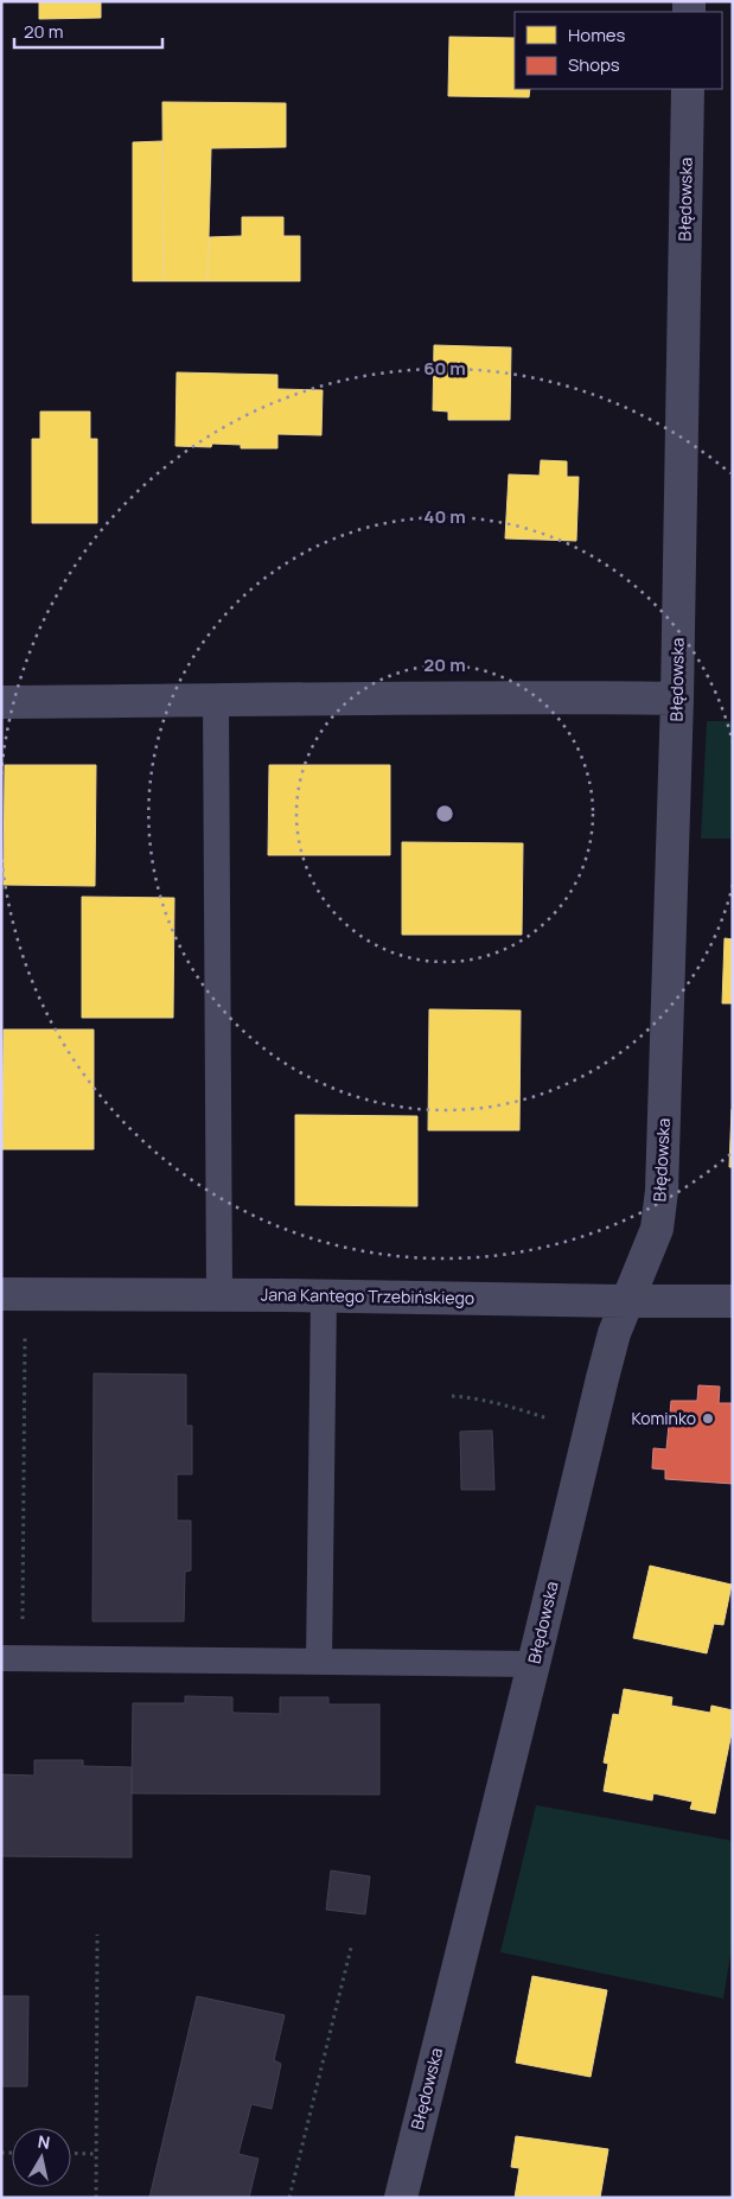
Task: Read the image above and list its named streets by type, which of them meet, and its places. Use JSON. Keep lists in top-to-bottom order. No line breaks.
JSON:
{"streets":{"street":["Błędowska","Jana Kantego Trzebińskiego"]},"crossings":[["Błędowska","Jana Kantego Trzebińskiego"]],"places":["Kominko"],"legend":["Homes","Shops"],"scale_bar":"20 m","north":"top","rings":["60 m","40 m","20 m"]}
